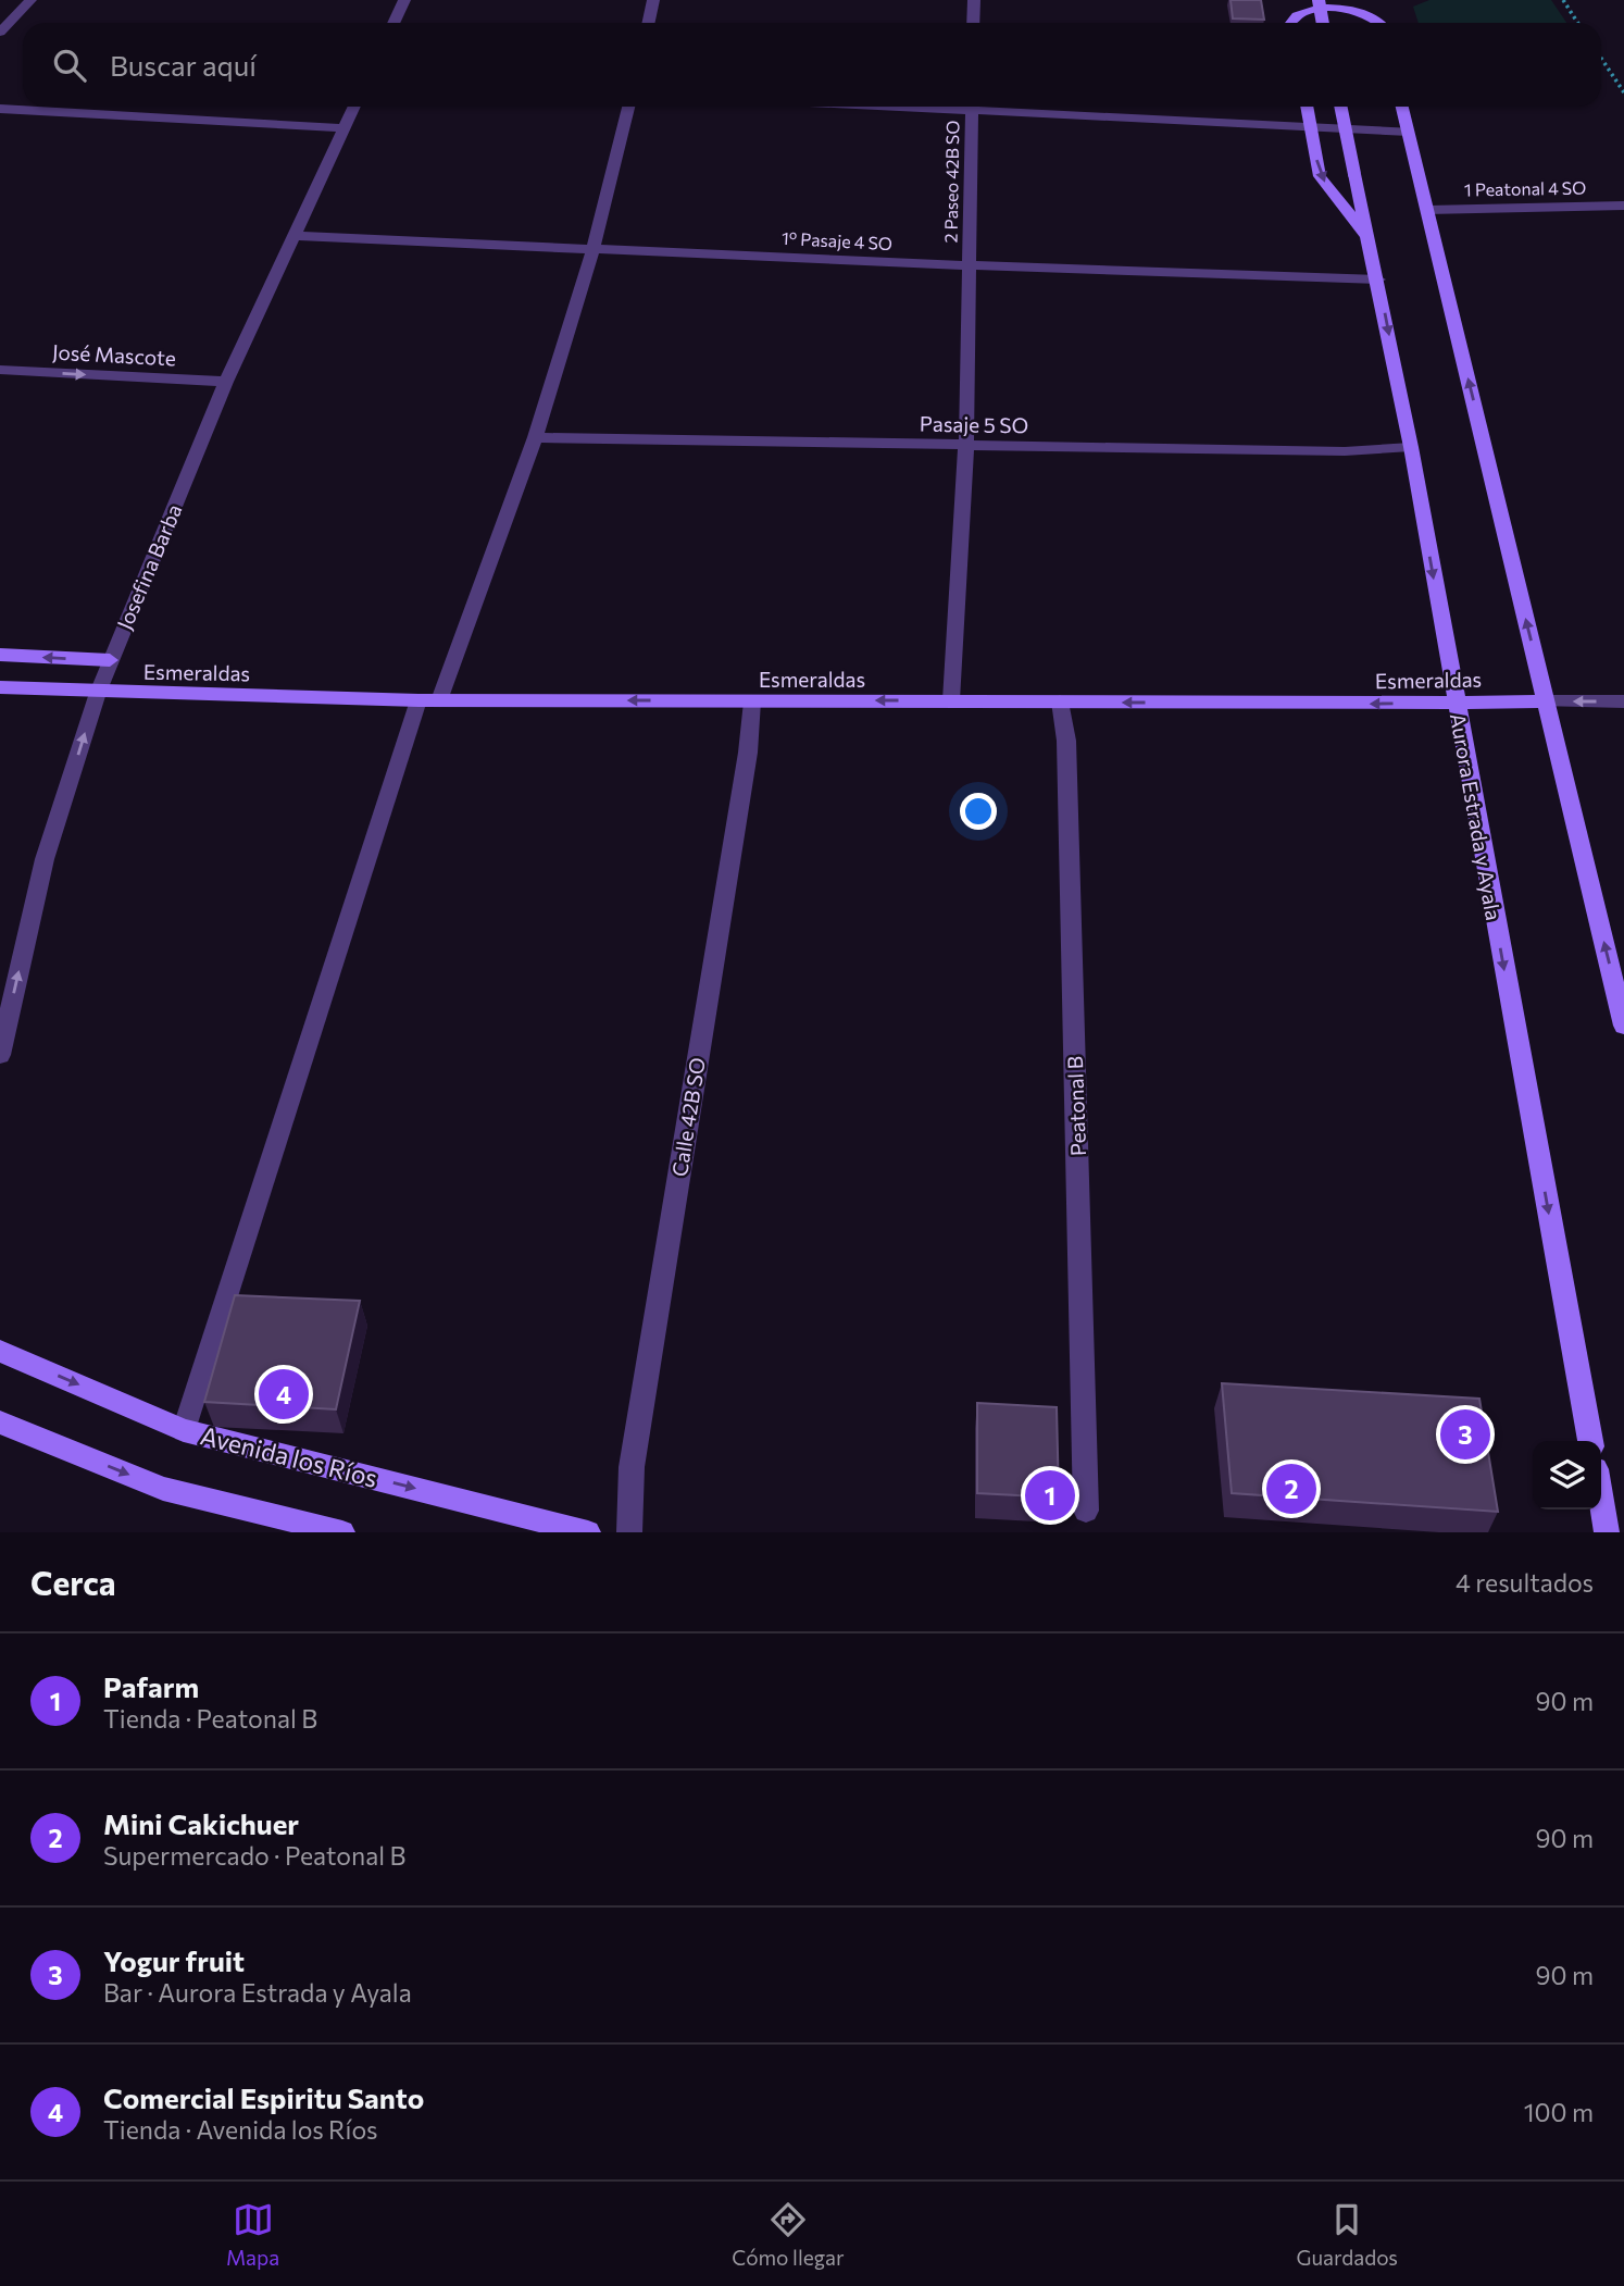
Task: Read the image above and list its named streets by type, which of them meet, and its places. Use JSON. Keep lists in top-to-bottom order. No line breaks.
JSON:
{"streets":{"main road":["Esmeraldas","Aurora Estrada y Ayala","Avenida los Ríos"],"street":["2 Paseo 42B SO","1 Peatonal 4 SO","1º Pasaje 4 SO","José Mascote","Pasaje 5 SO","Josefina Barba","Peatonal B","Calle 42B SO"]},"crossings":[["2 Paseo 42B SO","1º Pasaje 4 SO"],["2 Paseo 42B SO","Pasaje 5 SO"],["2 Paseo 42B SO","Esmeraldas"],["1º Pasaje 4 SO","Josefina Barba"],["1º Pasaje 4 SO","Aurora Estrada y Ayala"],["José Mascote","Josefina Barba"],["Pasaje 5 SO","Aurora Estrada y Ayala"],["Josefina Barba","Esmeraldas"],["Esmeraldas","Aurora Estrada y Ayala"],["Esmeraldas","Peatonal B"],["Esmeraldas","Calle 42B SO"]],"one_way":["José Mascote","Josefina Barba","Esmeraldas"],"page":{"search":"Buscar aquí","pins":["4","3","2","1"],"heading":["Cerca","4 resultados"],"list":[{"mark":"1","name":"Pafarm","note":"Tienda · Peatonal B","value":"90 m"},{"mark":"2","name":"Mini Cakichuer","note":"Supermercado · Peatonal B","value":"90 m"},{"mark":"3","name":"Yogur fruit","note":"Bar · Aurora Estrada y Ayala","value":"90 m"},{"mark":"4","name":"Comercial Espiritu Santo","note":"Tienda · Avenida los Ríos","value":"100 m"}],"nav":["Mapa","Cómo llegar","Guardados"]}}
